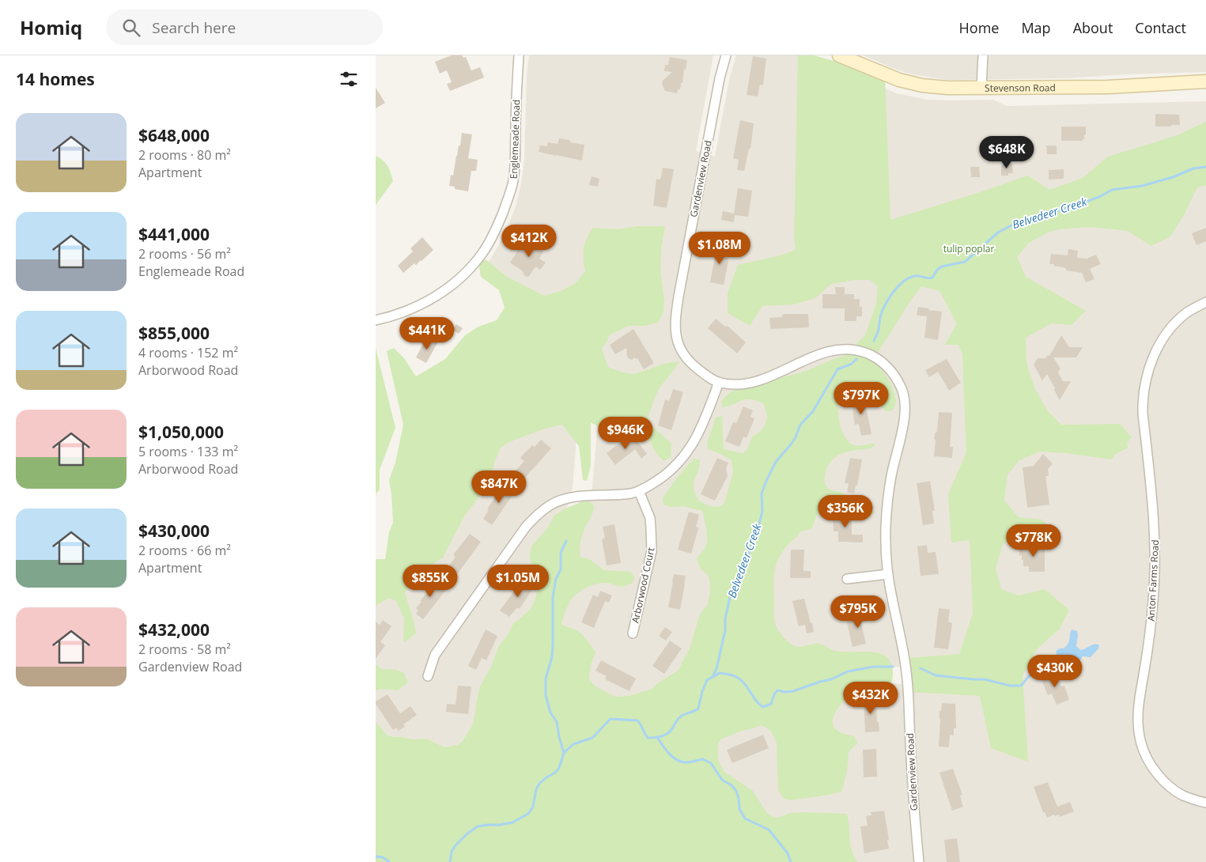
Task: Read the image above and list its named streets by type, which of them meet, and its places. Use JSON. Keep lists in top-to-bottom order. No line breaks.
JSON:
{"streets":{"street":["Stevenson Road","Englemeade Road","Gardenview Road","Anton Farms Road","Arborwood Court"]},"water":["Belvedeer Creek"],"parks":["tulip poplar"],"page":{"header":"Homiq","search":"Search here","nav":["Home","Map","About","Contact"],"heading":"14 homes","list":[{"name":"$648,000","note":"2 rooms · 80 m² · Apartment"},{"name":"$441,000","note":"2 rooms · 56 m² · Englemeade Road"},{"name":"$855,000","note":"4 rooms · 152 m² · Arborwood Road"},{"name":"$1,050,000","note":"5 rooms · 133 m² · Arborwood Road"},{"name":"$430,000","note":"2 rooms · 66 m² · Apartment"},{"name":"$432,000","note":"2 rooms · 58 m² · Gardenview Road"}],"price":["$648K","$412K","$1.08M","$441K","$797K","$946K","$847K","$356K","$778K","$855K","$1.05M","$795K","$430K","$432K"]}}
